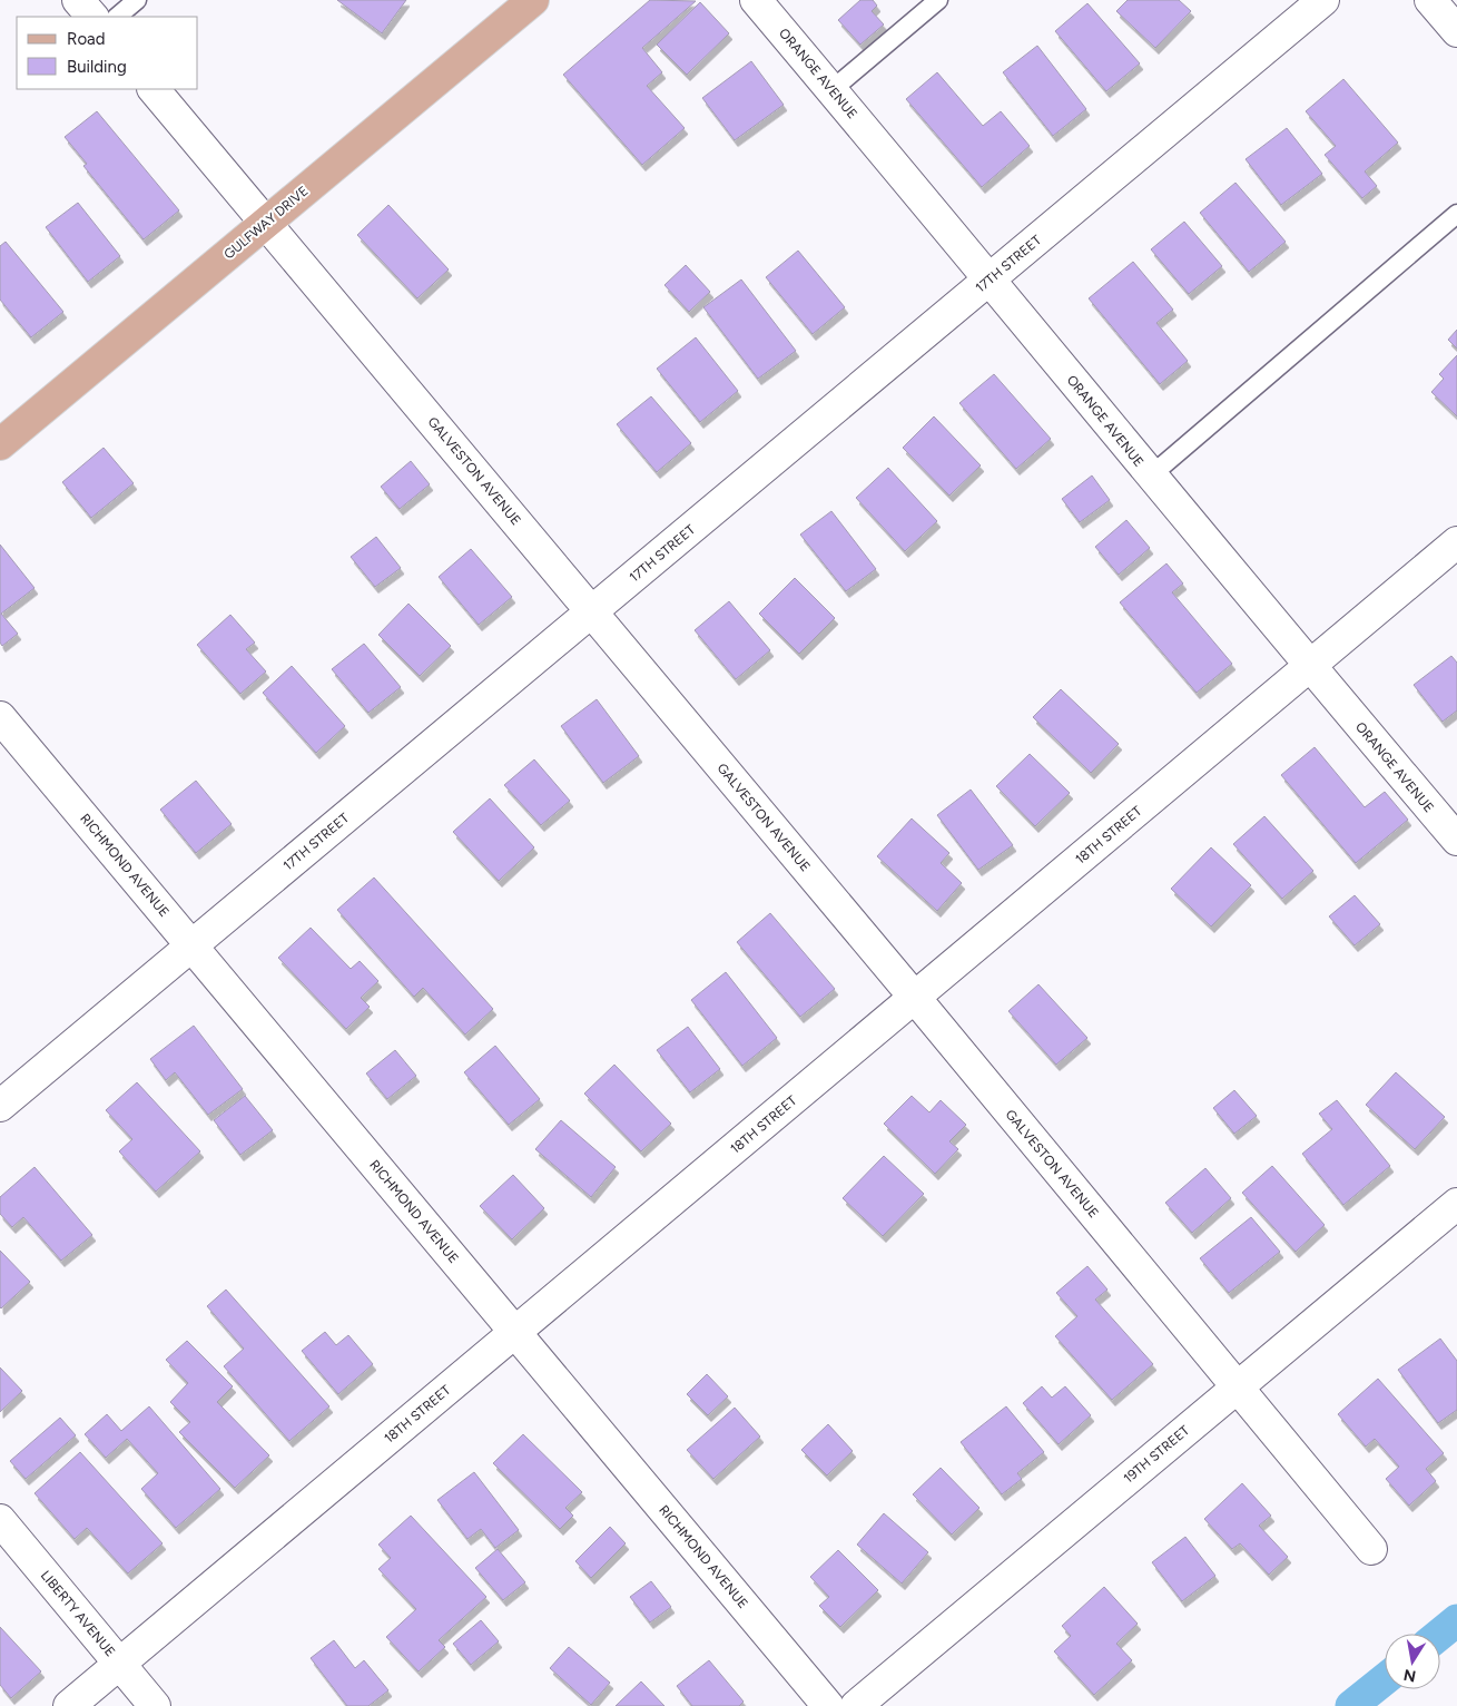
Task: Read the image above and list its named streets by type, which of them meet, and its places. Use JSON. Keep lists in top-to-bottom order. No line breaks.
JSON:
{"streets":{"main road":["GULFWAY DRIVE"],"street":["ORANGE AVENUE","17TH STREET","GALVESTON AVENUE","18TH STREET","RICHMOND AVENUE","19TH STREET","LIBERTY AVENUE"]},"crossings":[["ORANGE AVENUE","17TH STREET"],["ORANGE AVENUE","18TH STREET"],["GULFWAY DRIVE","GALVESTON AVENUE"],["17TH STREET","GALVESTON AVENUE"],["17TH STREET","RICHMOND AVENUE"],["GALVESTON AVENUE","18TH STREET"],["GALVESTON AVENUE","19TH STREET"],["18TH STREET","RICHMOND AVENUE"],["18TH STREET","LIBERTY AVENUE"]],"legend":["Road","Building"],"north":"bottom"}
